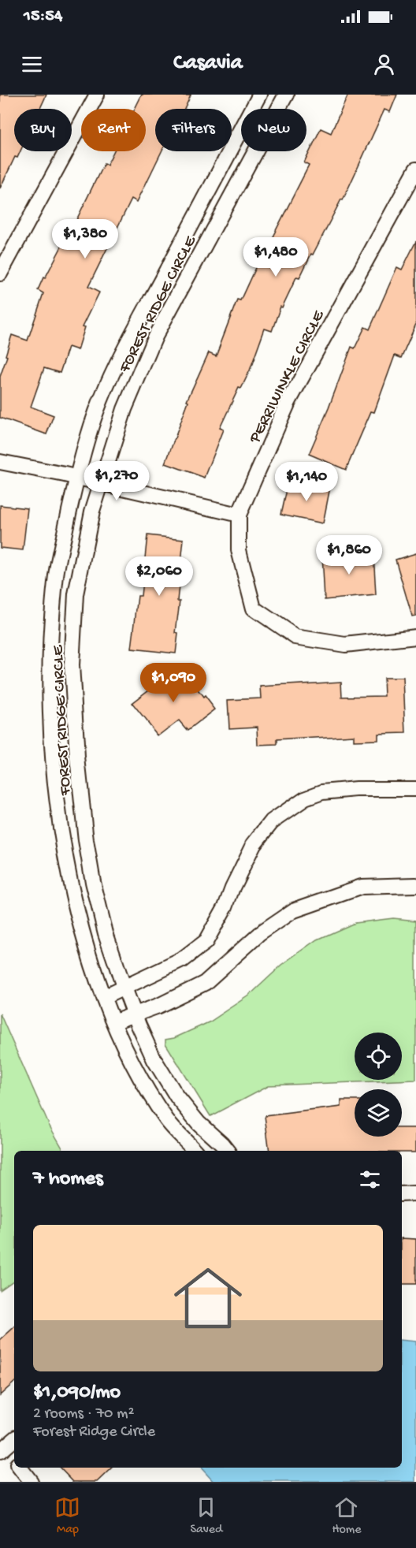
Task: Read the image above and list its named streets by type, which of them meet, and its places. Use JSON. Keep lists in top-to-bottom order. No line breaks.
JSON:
{"streets":{"street":["FOREST RIDGE CIRCLE","PERRIWINKLE CIRCLE"]},"page":{"status":"15:54","header":"Casavia","chip":["Buy","Rent","Filters","New"],"price":["$1,380","$1,480","$1,270","$1,140","$1,860","$2,060","$1,090"],"heading":"7 homes","list":[{"name":"$1,090/mo","note":"2 rooms · 70 m² · Forest Ridge Circle"}],"tabs":["Map","Saved","Home"]}}
